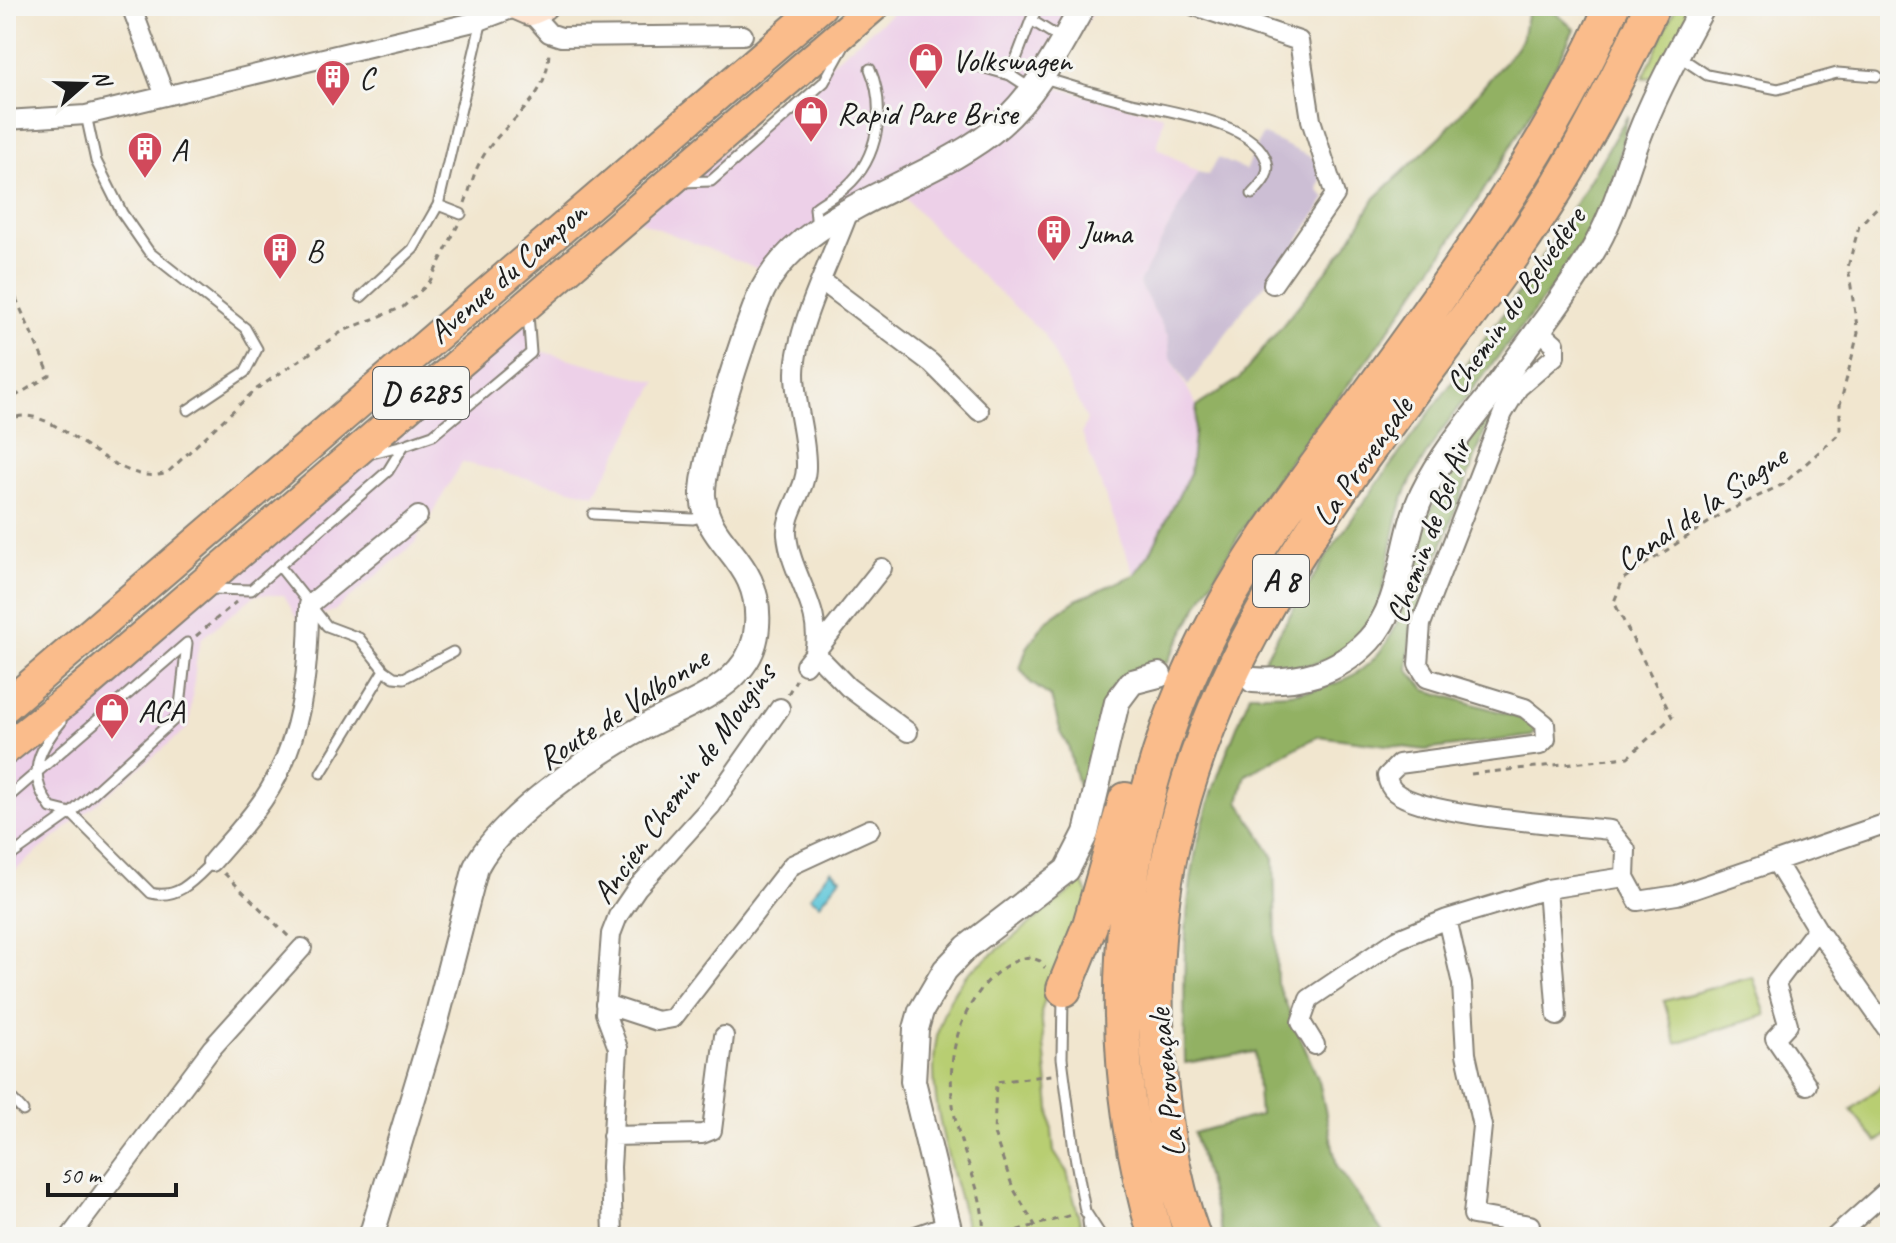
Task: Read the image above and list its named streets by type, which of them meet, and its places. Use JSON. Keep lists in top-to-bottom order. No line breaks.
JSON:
{"streets":{"highway":["La Provençale","A 8"],"main road":["Avenue du Campon","D 6285"],"street":["Chemin du Belvédère","Chemin de Bel Air","Route de Valbonne","Ancien Chemin de Mougins"],"path":["Canal de la Siagne"]},"crossings":[["Chemin du Belvédère","Chemin de Bel Air"]],"places":{"shop":["Volkswagen","Rapid Pare Brise","ACA"],"building":["C","A","Juma","B"]},"scale_bar":"50 m","north":"right"}
